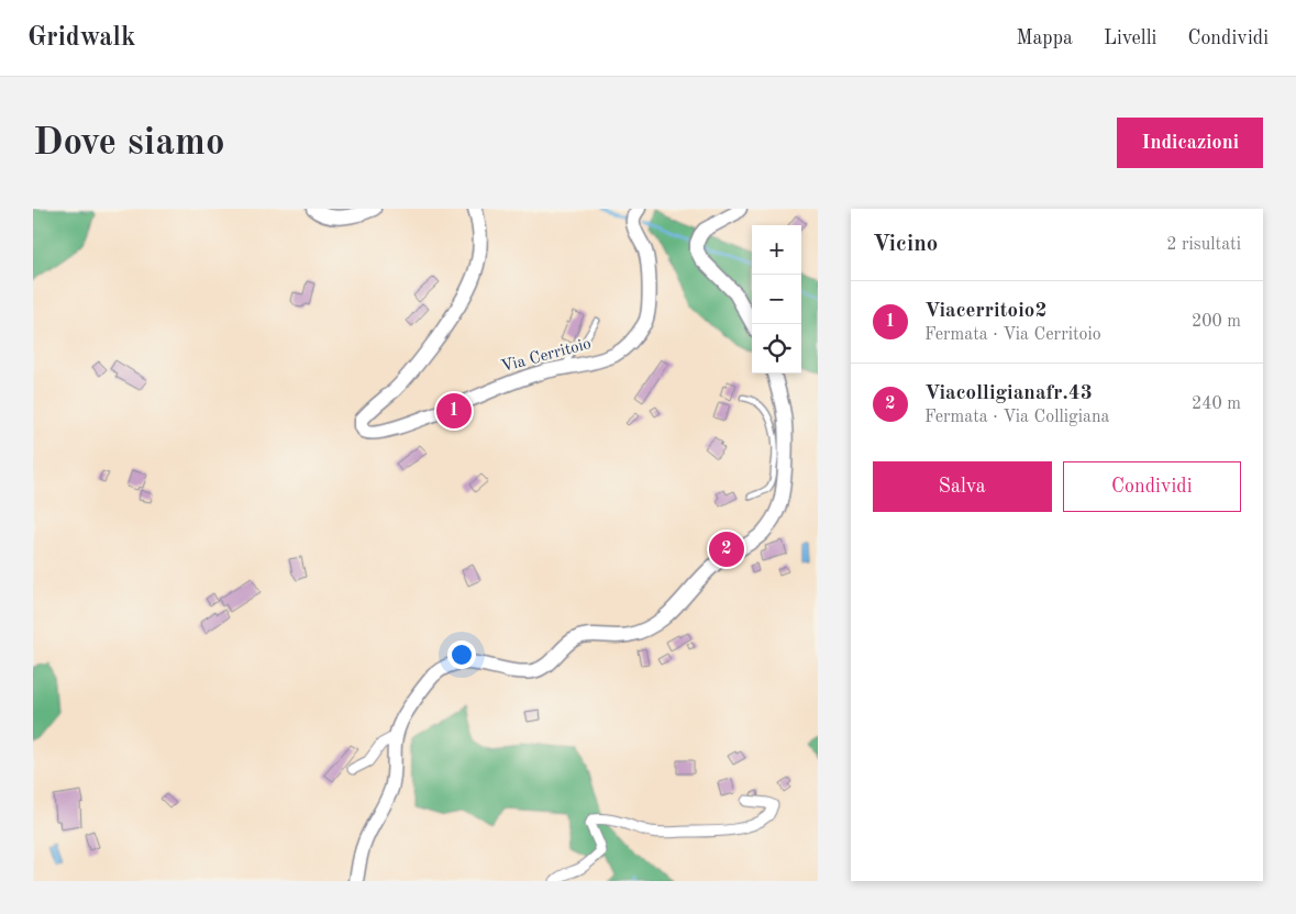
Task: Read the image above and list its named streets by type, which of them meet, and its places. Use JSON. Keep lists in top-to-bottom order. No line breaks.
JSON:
{"streets":{"street":["Via Cerritoio"]},"page":{"header":"Gridwalk","nav":["Mappa","Livelli","Condividi"],"buttons":["Indicazioni",["Salva","Condividi"]],"title":"Dove siamo","heading":["Vicino","2 risultati"],"map_buttons":["+","−"],"list":[{"mark":"1","name":"Viacerritoio2","note":"Fermata · Via Cerritoio","value":"200 m"},{"mark":"2","name":"Viacolligianafr.43","note":"Fermata · Via Colligiana","value":"240 m"}],"pins":["1","2"]}}
